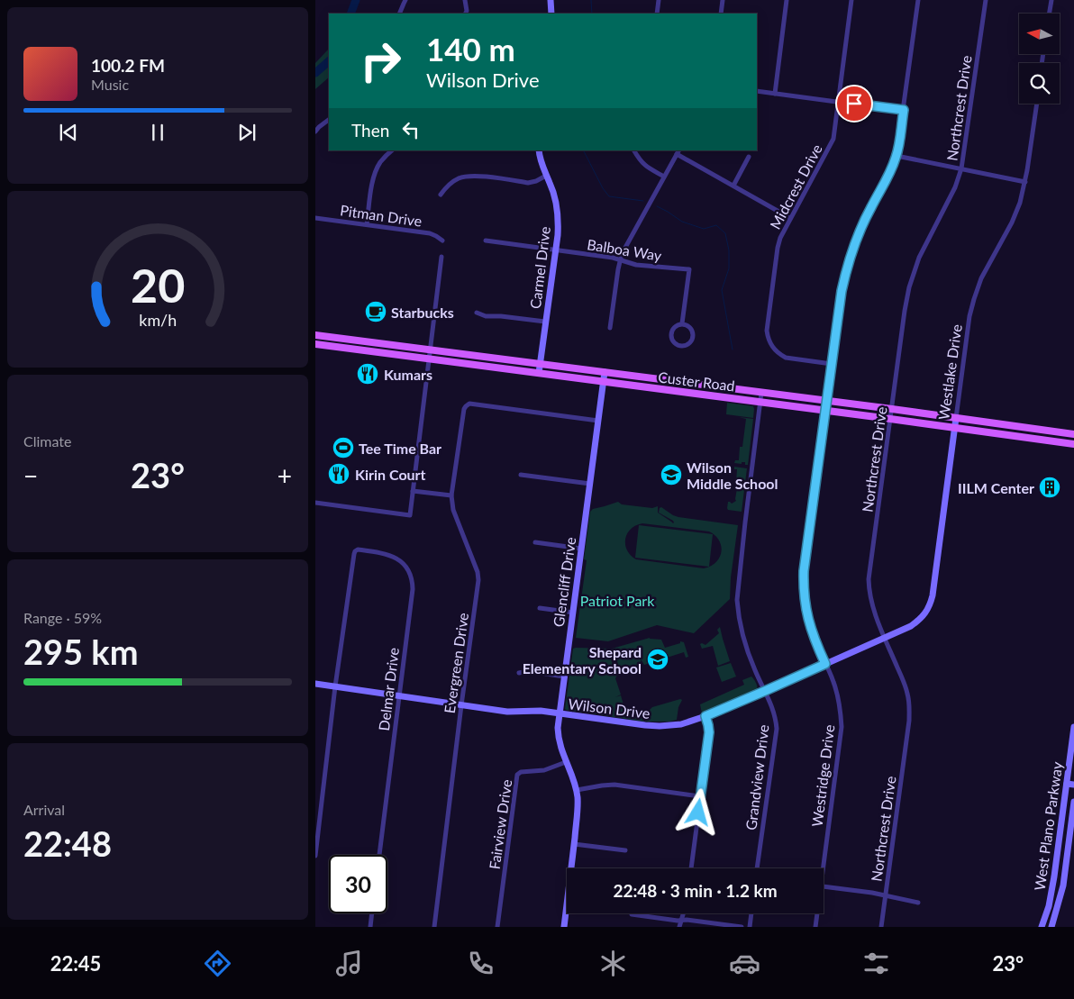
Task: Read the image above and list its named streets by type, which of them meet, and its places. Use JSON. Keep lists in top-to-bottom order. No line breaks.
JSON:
{"streets":{"main road":["Custer Road"],"street":["Northcrest Drive","Midcrest Drive","Pitman Drive","Balboa Way","Carmel Drive","Westlake Drive","Glencliff Drive","Evergreen Drive","Delmar Drive","Wilson Drive","Westridge Drive","Grandview Drive","Fairview Drive","West Plano Parkway"]},"crossings":[["Northcrest Drive","Westlake Drive"],["Northcrest Drive","Custer Road"],["Northcrest Drive","Wilson Drive"],["Midcrest Drive","Westridge Drive"],["Balboa Way","Carmel Drive"],["Carmel Drive","Custer Road"],["Westlake Drive","Custer Road"],["Westlake Drive","Wilson Drive"],["Custer Road","Glencliff Drive"],["Custer Road","Westridge Drive"],["Custer Road","Grandview Drive"],["Glencliff Drive","Evergreen Drive"],["Glencliff Drive","Wilson Drive"],["Glencliff Drive","Fairview Drive"],["Evergreen Drive","Wilson Drive"],["Delmar Drive","Wilson Drive"],["Wilson Drive","Westridge Drive"],["Wilson Drive","Grandview Drive"]],"parks":["Patriot Park"],"places":{"cafe":["Starbucks"],"restaurant":["Kumars","Kirin Court"],"sports":["Tee Time Bar"],"school or university":["Wilson Middle School","Shepard Elementary School"],"building":["IILM Center"]},"north":"left","page":{"turn":["140 m","Wilson Drive"],"song":["100.2 FM","Music"],"then":"Then","tile":["Climate",["Range · 59%","295 km"],["Arrival","22:48"]],"heat":["−","23°","+"],"limit":"30","trip":"22:48 · 3 min · 1.2 km","tabs":["22:45","23°"],"gauge":["20","km/h"]}}
